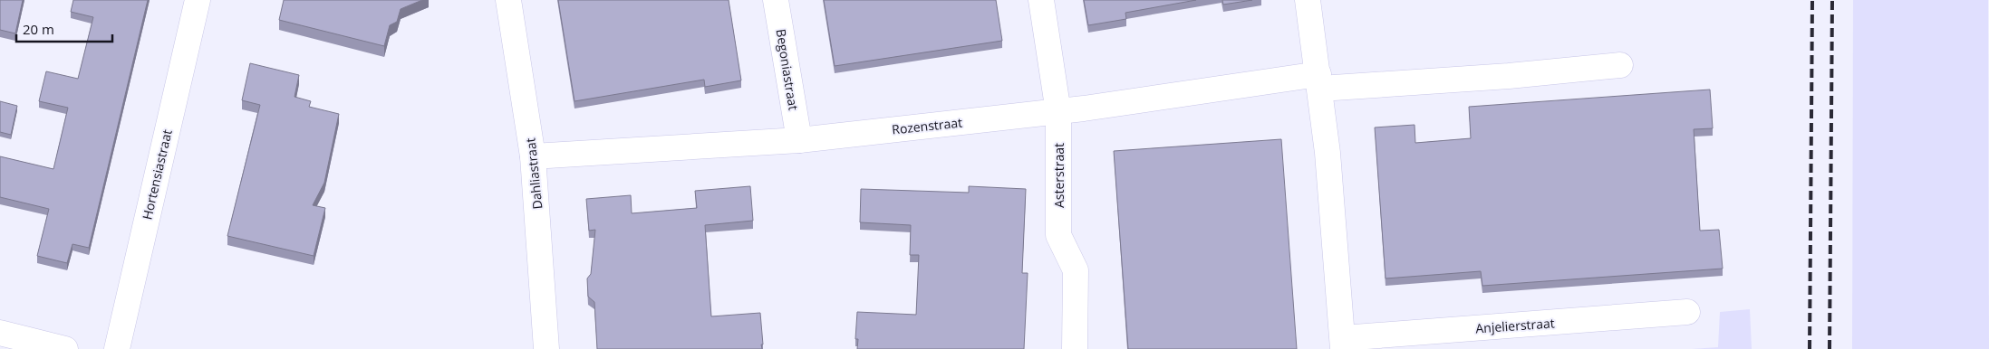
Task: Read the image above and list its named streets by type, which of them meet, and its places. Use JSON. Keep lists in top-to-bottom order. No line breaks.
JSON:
{"streets":{"street":["Begoniastraat","Rozenstraat","Dahliastraat","Hortensiastraat","Asterstraat","Anjelierstraat"]},"crossings":[["Begoniastraat","Rozenstraat"],["Rozenstraat","Dahliastraat"],["Rozenstraat","Asterstraat"],["Rozenstraat","Anjelierstraat"]],"scale_bar":"20 m"}
